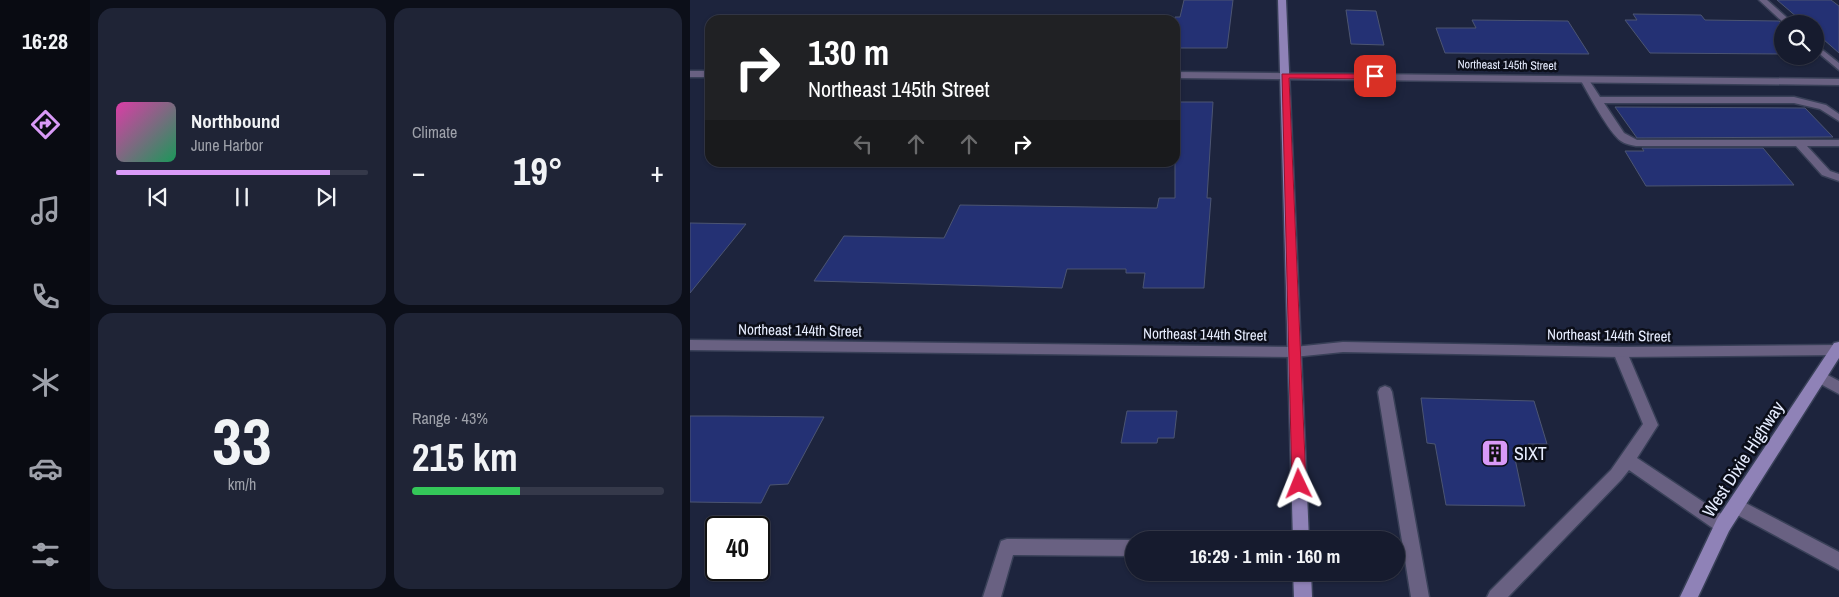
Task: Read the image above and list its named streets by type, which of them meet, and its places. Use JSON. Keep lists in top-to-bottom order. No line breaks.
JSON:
{"streets":{"street":["Northeast 145th Street","Northeast 144th Street","West Dixie Highway"]},"crossings":[["Northeast 144th Street","West Dixie Highway"]],"places":{"building":["SIXT"]},"page":{"tabs":"16:28","tile":["Climate",["33","km/h"],["Range · 43%","215 km"]],"turn":["130 m","Northeast 145th Street"],"song":["Northbound","June Harbor"],"heat":["−","19°","+"],"limit":"40","trip":"16:29 · 1 min · 160 m"}}
